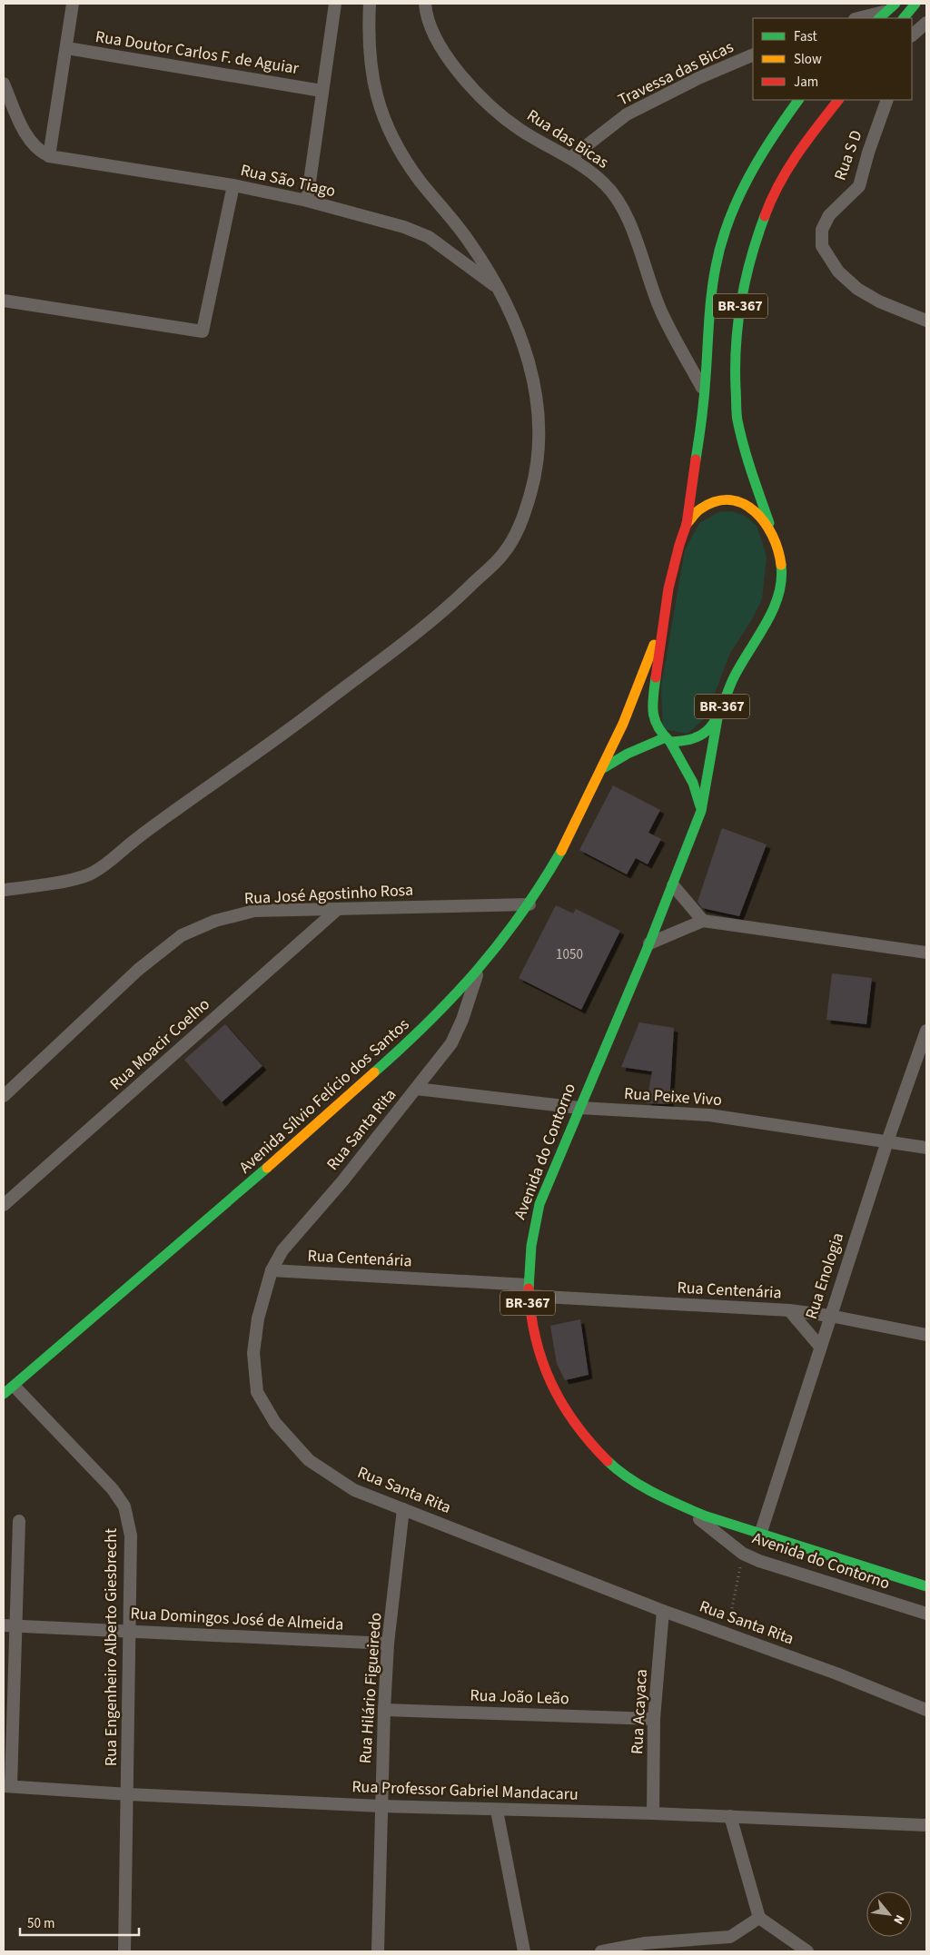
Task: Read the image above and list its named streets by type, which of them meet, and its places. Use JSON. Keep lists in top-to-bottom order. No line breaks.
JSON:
{"streets":{"main road":["BR-367","Avenida Sílvio Felício dos Santos","Avenida do Contorno"],"street":["Rua Doutor Carlos F. de Aguiar","Travessa das Bicas","Rua das Bicas","Rua S D","Rua São Tiago","Rua José Agostinho Rosa","Rua Moacir Coelho","Rua Peixe Vivo","Rua Santa Rita","Rua Centenária","Rua Enologia","Rua Domingos José de Almeida","Rua Engenheiro Alberto Giesbrecht","Rua Hilário Figueiredo","Rua João Leão","Rua Acayaca","Rua Professor Gabriel Mandacaru"]},"crossings":[["Travessa das Bicas","Rua das Bicas"],["Rua das Bicas","BR-367"],["BR-367","Avenida Sílvio Felício dos Santos"],["BR-367","Avenida do Contorno"],["Rua José Agostinho Rosa","Rua Moacir Coelho"],["Rua José Agostinho Rosa","Avenida Sílvio Felício dos Santos"],["Avenida Sílvio Felício dos Santos","Rua Santa Rita"],["Avenida Sílvio Felício dos Santos","Rua Engenheiro Alberto Giesbrecht"],["Rua Peixe Vivo","Rua Santa Rita"],["Rua Peixe Vivo","Avenida do Contorno"],["Rua Peixe Vivo","Rua Enologia"],["Rua Santa Rita","Rua Centenária"],["Rua Santa Rita","Rua Hilário Figueiredo"],["Rua Santa Rita","Rua Acayaca"],["Avenida do Contorno","Rua Centenária"],["Avenida do Contorno","Rua Enologia"],["Rua Centenária","Rua Enologia"],["Rua Domingos José de Almeida","Rua Engenheiro Alberto Giesbrecht"],["Rua Domingos José de Almeida","Rua Hilário Figueiredo"],["Rua Engenheiro Alberto Giesbrecht","Rua Professor Gabriel Mandacaru"],["Rua Hilário Figueiredo","Rua João Leão"],["Rua Hilário Figueiredo","Rua Professor Gabriel Mandacaru"],["Rua João Leão","Rua Acayaca"],["Rua Acayaca","Rua Professor Gabriel Mandacaru"]],"house_numbers":["1050"],"legend":["Fast","Slow","Jam"],"scale_bar":"50 m","north":"bottom right"}
